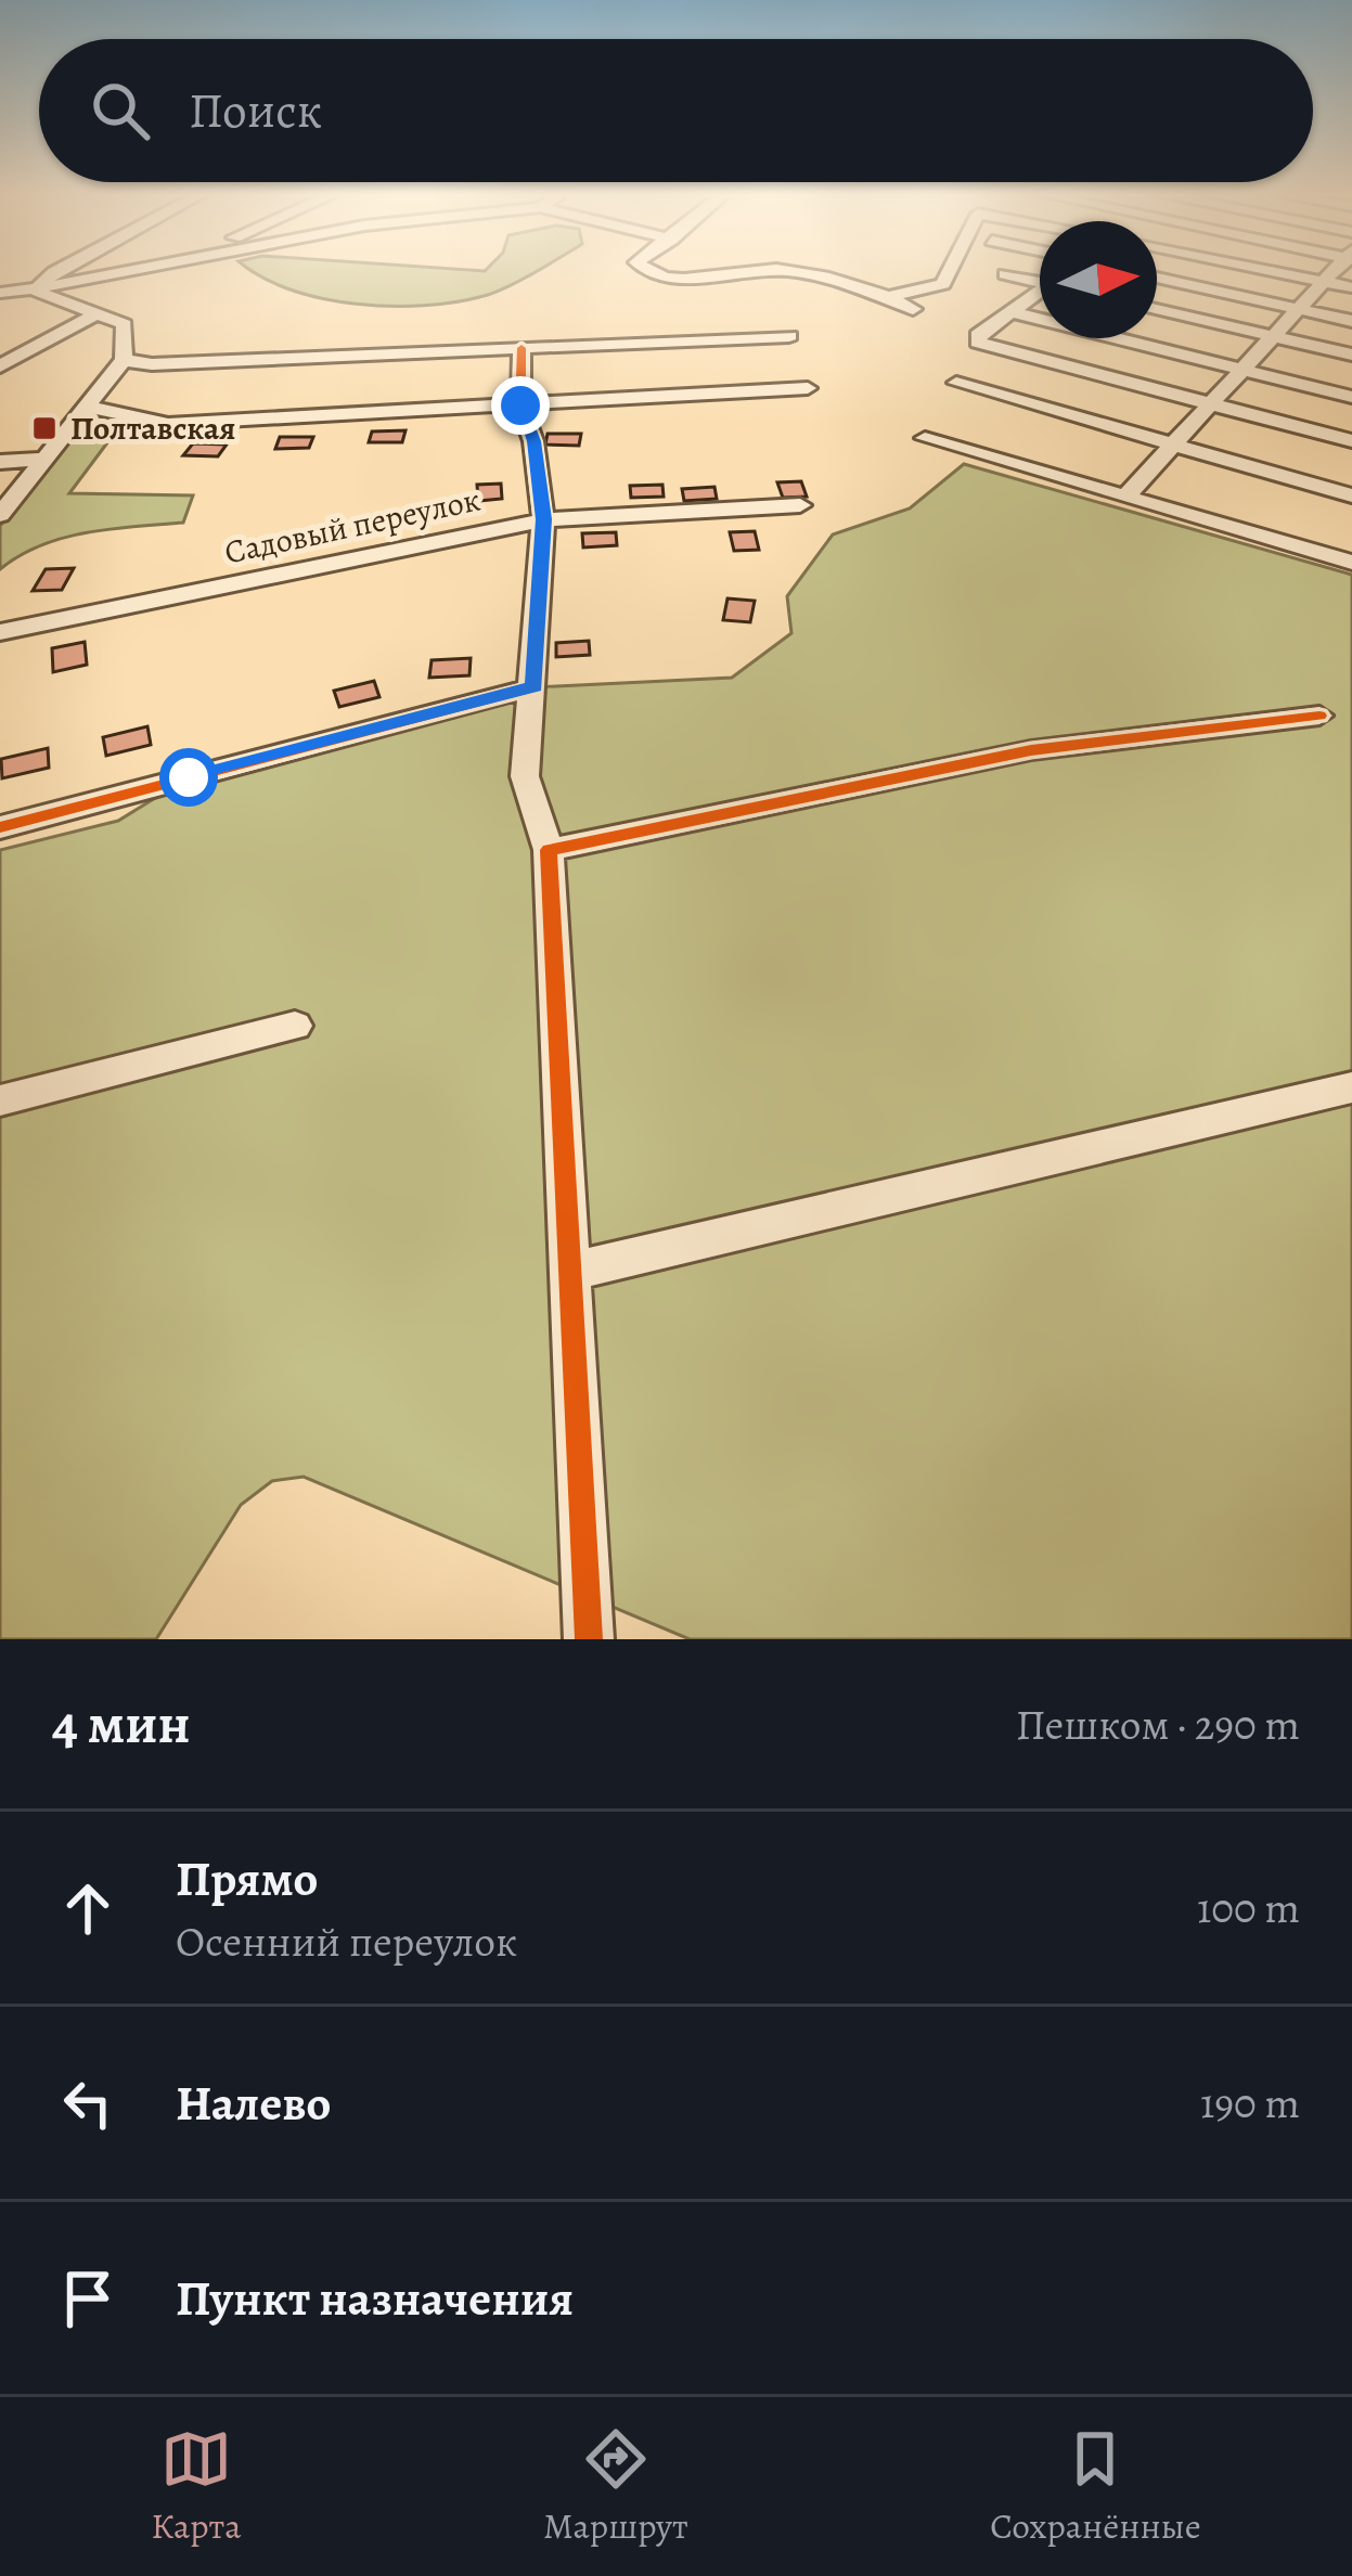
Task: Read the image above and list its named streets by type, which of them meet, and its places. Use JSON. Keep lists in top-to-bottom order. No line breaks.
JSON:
{"streets":{"street":["Садовый переулок"]},"places":{"transit":["Полтавская"]},"north":"right","page":{"search":"Поиск","heading":["4 мин","Пешком · 290 m"],"list":[["Прямо","Осенний переулок","100 m"],["Налево","190 m"],"Пункт назначения"],"nav":["Карта","Маршрут","Сохранённые"]}}
